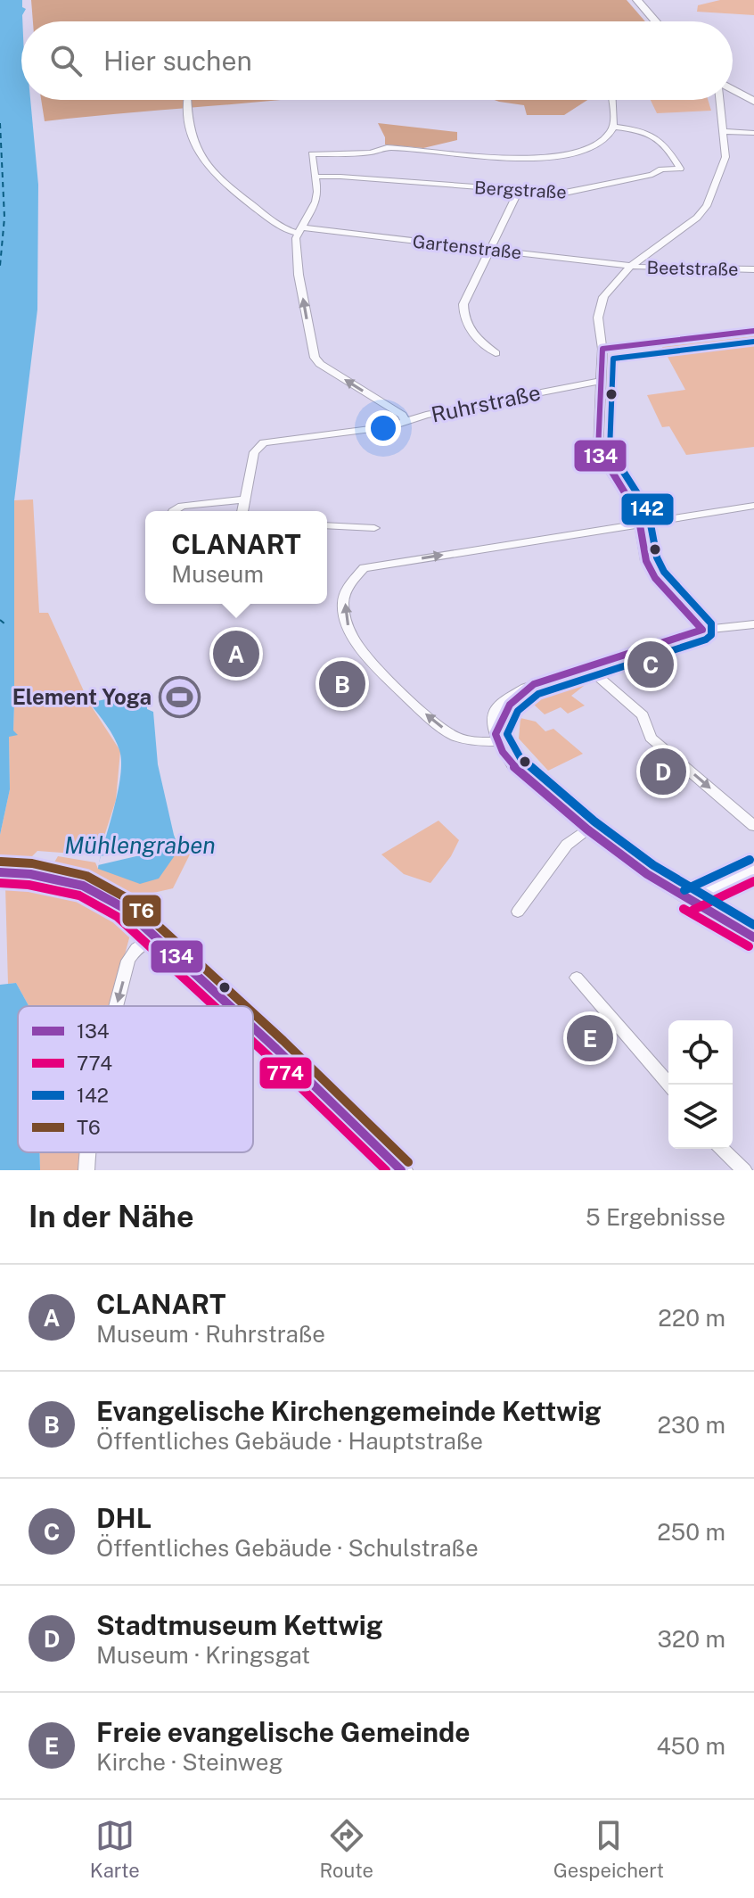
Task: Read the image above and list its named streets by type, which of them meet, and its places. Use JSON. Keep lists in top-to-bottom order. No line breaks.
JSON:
{"streets":{"street":["Bergstraße","Gartenstraße","Beetstraße","Ruhrstraße"]},"crossings":[["Gartenstraße","Beetstraße"]],"water":["Mühlengraben"],"places":{"sports":["Element Yoga"]},"lines":["transit line 134","transit line 142","transit line T6","transit line 774"],"legend":["134","774","142","T6"],"page":{"search":"Hier suchen","popup":["CLANART","Museum"],"pins":["A","C","B","D","E"],"heading":["In der Nähe","5 Ergebnisse"],"list":[{"mark":"A","name":"CLANART","note":"Museum · Ruhrstraße","value":"220 m"},{"mark":"B","name":"Evangelische Kirchengemeinde Kettwig","note":"Öffentliches Gebäude · Hauptstraße","value":"230 m"},{"mark":"C","name":"DHL","note":"Öffentliches Gebäude · Schulstraße","value":"250 m"},{"mark":"D","name":"Stadtmuseum Kettwig","note":"Museum · Kringsgat","value":"320 m"},{"mark":"E","name":"Freie evangelische Gemeinde","note":"Kirche · Steinweg","value":"450 m"}],"nav":["Karte","Route","Gespeichert"]}}
